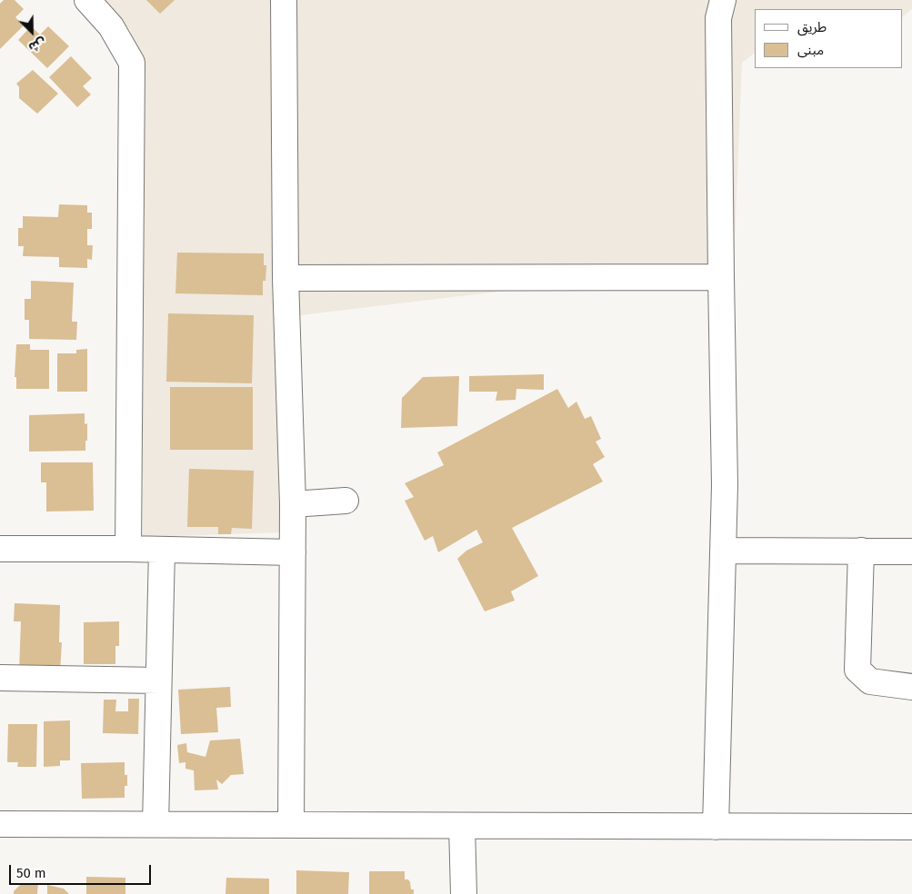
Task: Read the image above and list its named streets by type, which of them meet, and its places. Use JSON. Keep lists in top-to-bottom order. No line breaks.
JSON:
{"legend":["طريق","مبنى"],"scale_bar":"50 m","north":"bottom right"}
